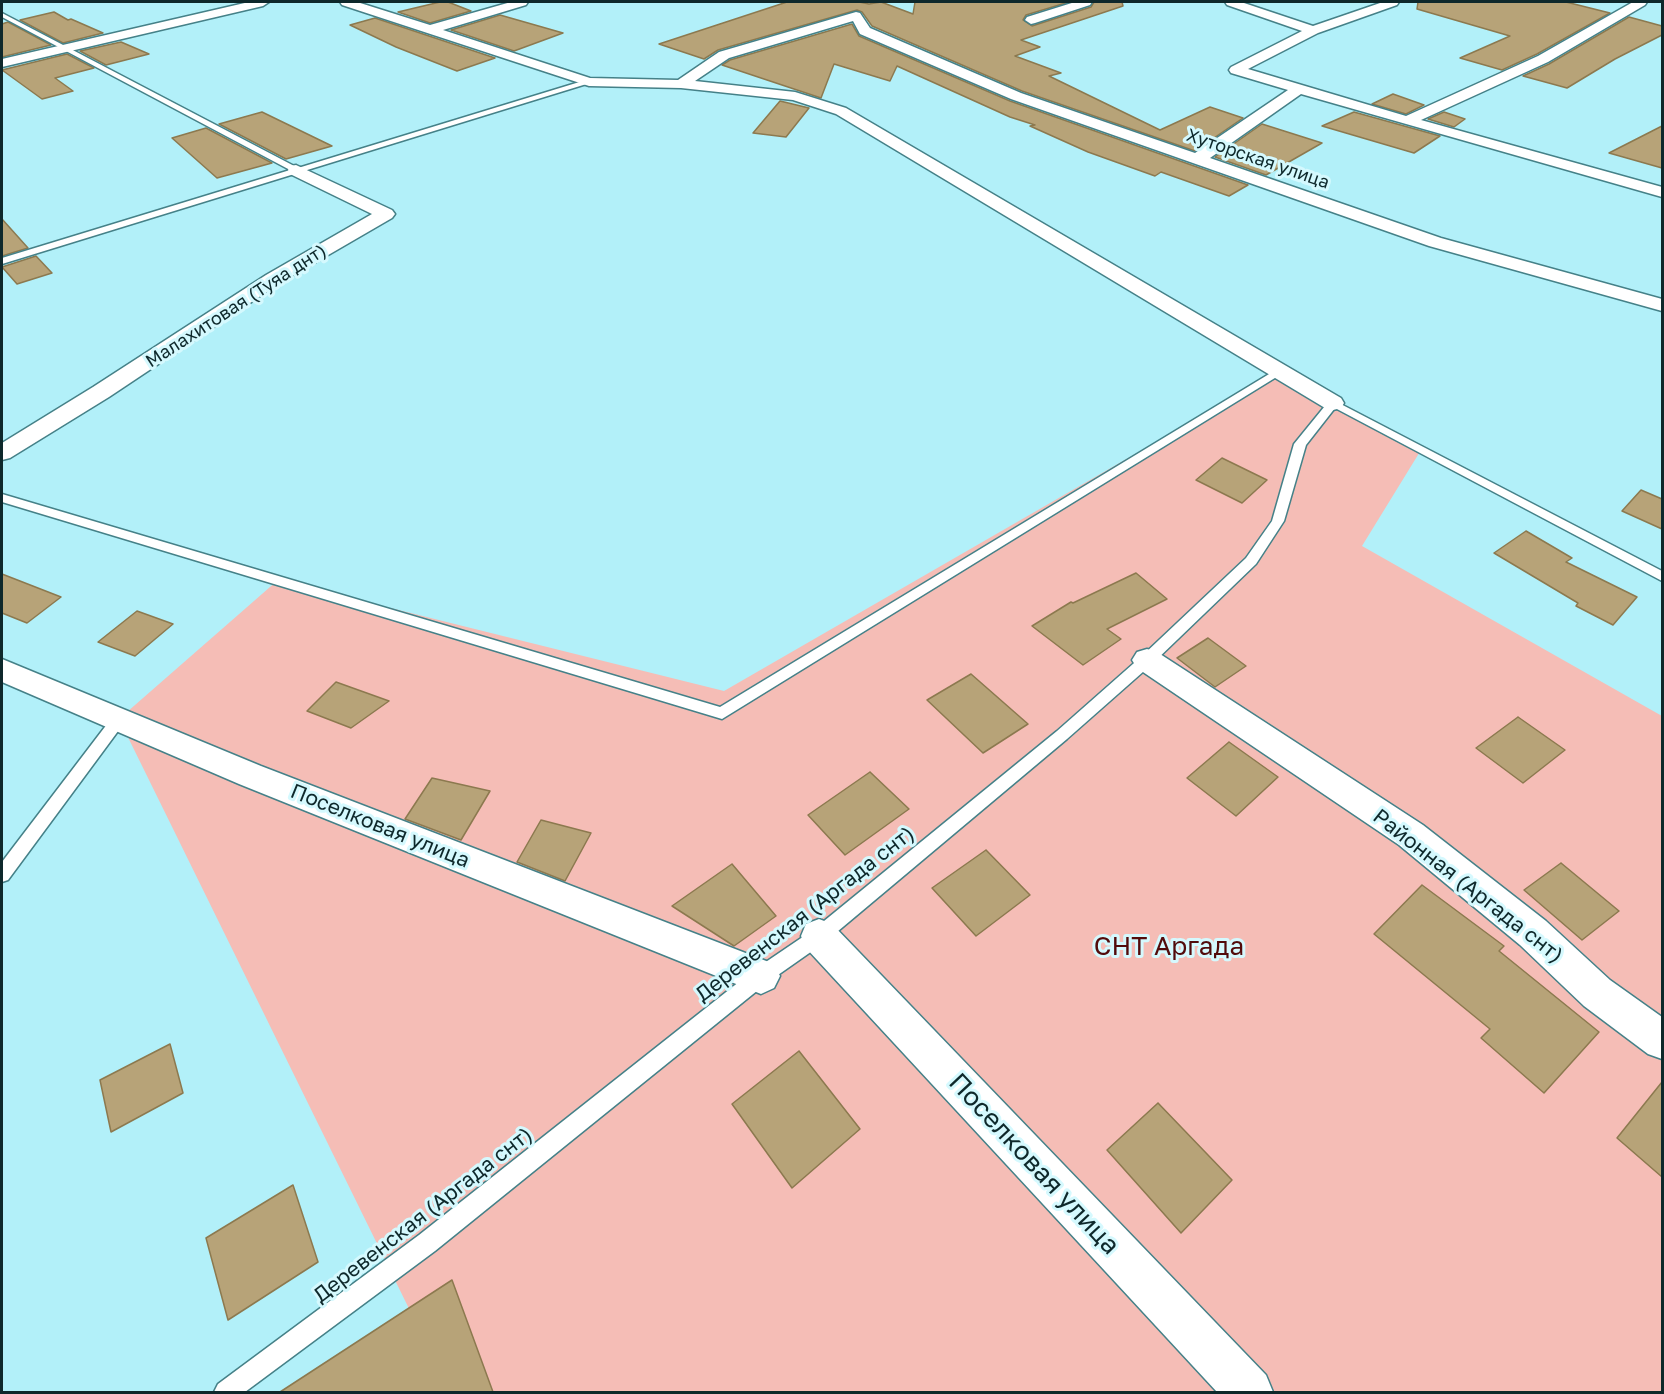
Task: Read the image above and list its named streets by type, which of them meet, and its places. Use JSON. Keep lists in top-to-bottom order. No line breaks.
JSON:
{"streets":{"street":["Хуторская улица","Малахитовая (Туяа днт)","Поселковая улица","Районная (Аргада снт)"],"lane":["Деревенская (Аргада снт)"]},"crossings":[["Поселковая улица","Деревенская (Аргада снт)"],["Районная (Аргада снт)","Деревенская (Аргада снт)"]],"parks":["СНТ Аргада"]}
